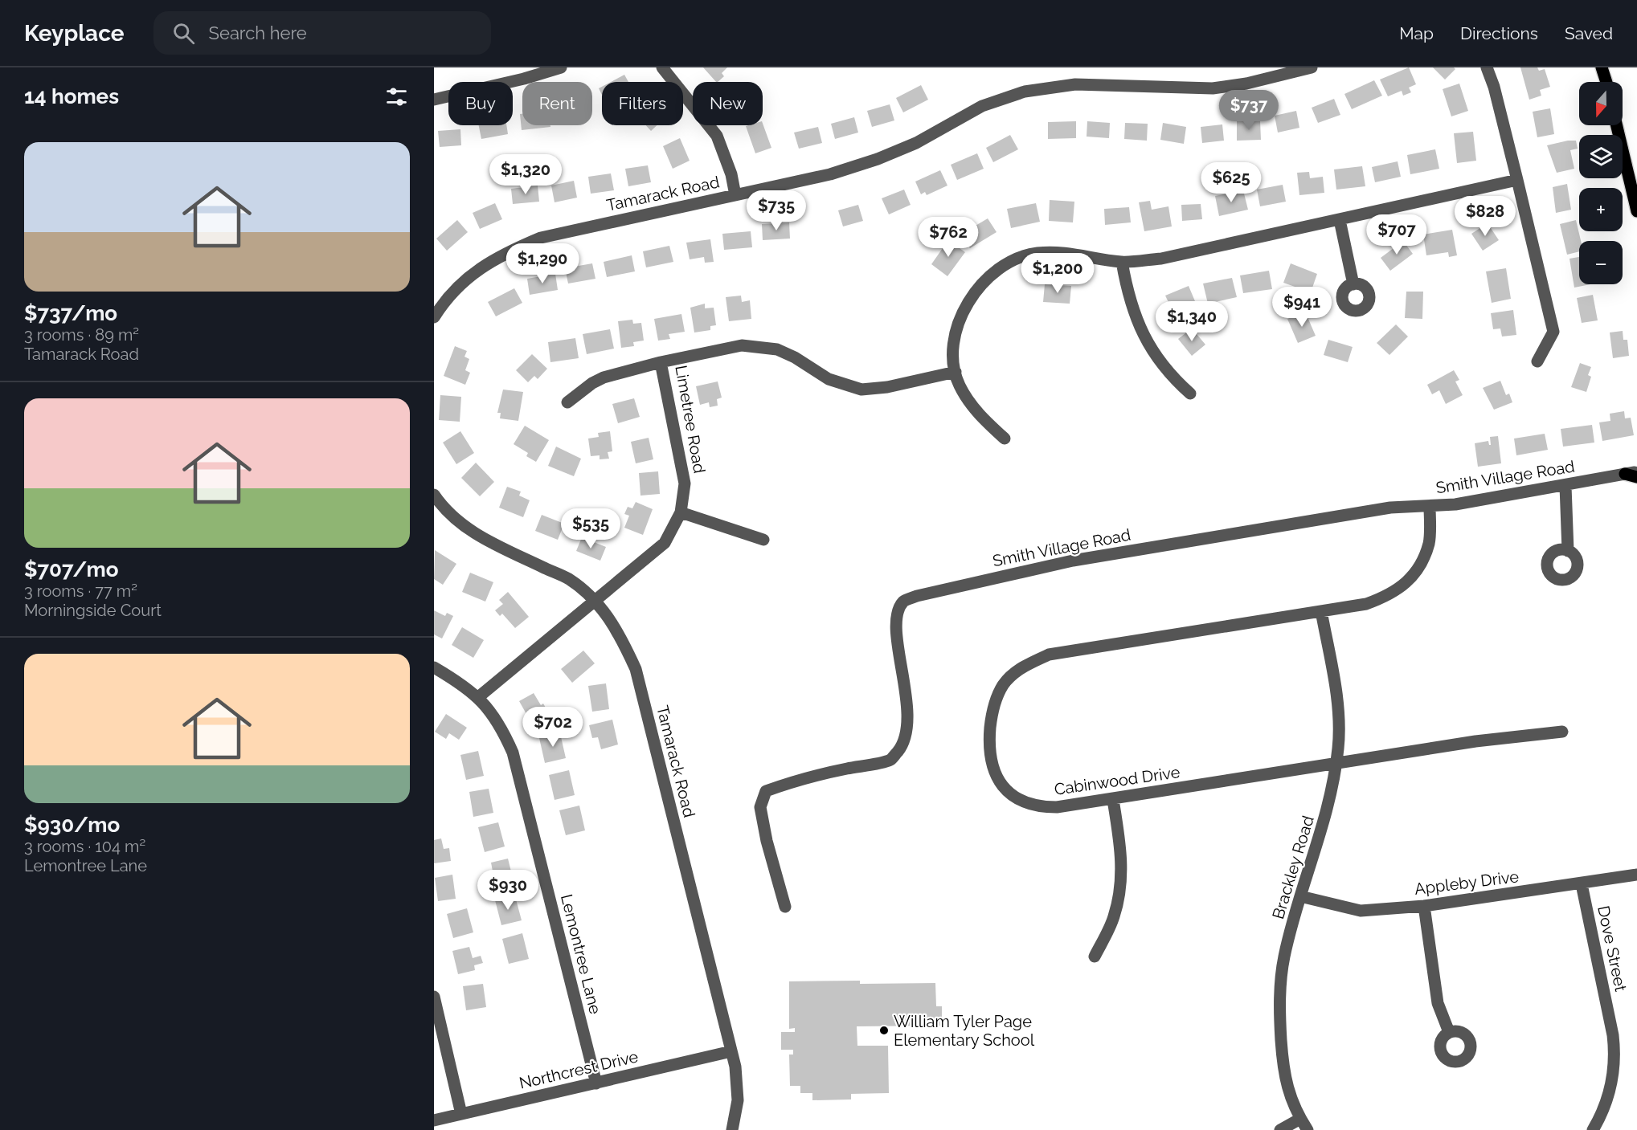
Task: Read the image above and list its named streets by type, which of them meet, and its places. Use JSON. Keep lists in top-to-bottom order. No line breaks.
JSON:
{"streets":{"street":["Tamarack Road","Limetree Road","Smith Village Road","Cabinwood Drive","Brackley Road","Appleby Drive","Dove Street","Lemontree Lane","Northcrest Drive"]},"crossings":[["Tamarack Road","Limetree Road"],["Tamarack Road","Northcrest Drive"],["Limetree Road","Lemontree Lane"],["Smith Village Road","Cabinwood Drive"],["Cabinwood Drive","Brackley Road"],["Brackley Road","Appleby Drive"],["Appleby Drive","Dove Street"],["Lemontree Lane","Northcrest Drive"]],"places":["William Tyler Page Elementary School"],"north":"bottom","page":{"header":"Keyplace","search":"Search here","nav":["Map","Directions","Saved"],"heading":"14 homes","map_buttons":["+","−"],"chip":["Buy","Rent","Filters","New"],"price":["$737","$1,320","$625","$735","$828","$707","$762","$1,290","$1,200","$941","$1,340","$535","$702","$930"],"list":[{"name":"$737/mo","note":"3 rooms · 89 m² · Tamarack Road"},{"name":"$707/mo","note":"3 rooms · 77 m² · Morningside Court"},{"name":"$930/mo","note":"3 rooms · 104 m² · Lemontree Lane"}]}}
